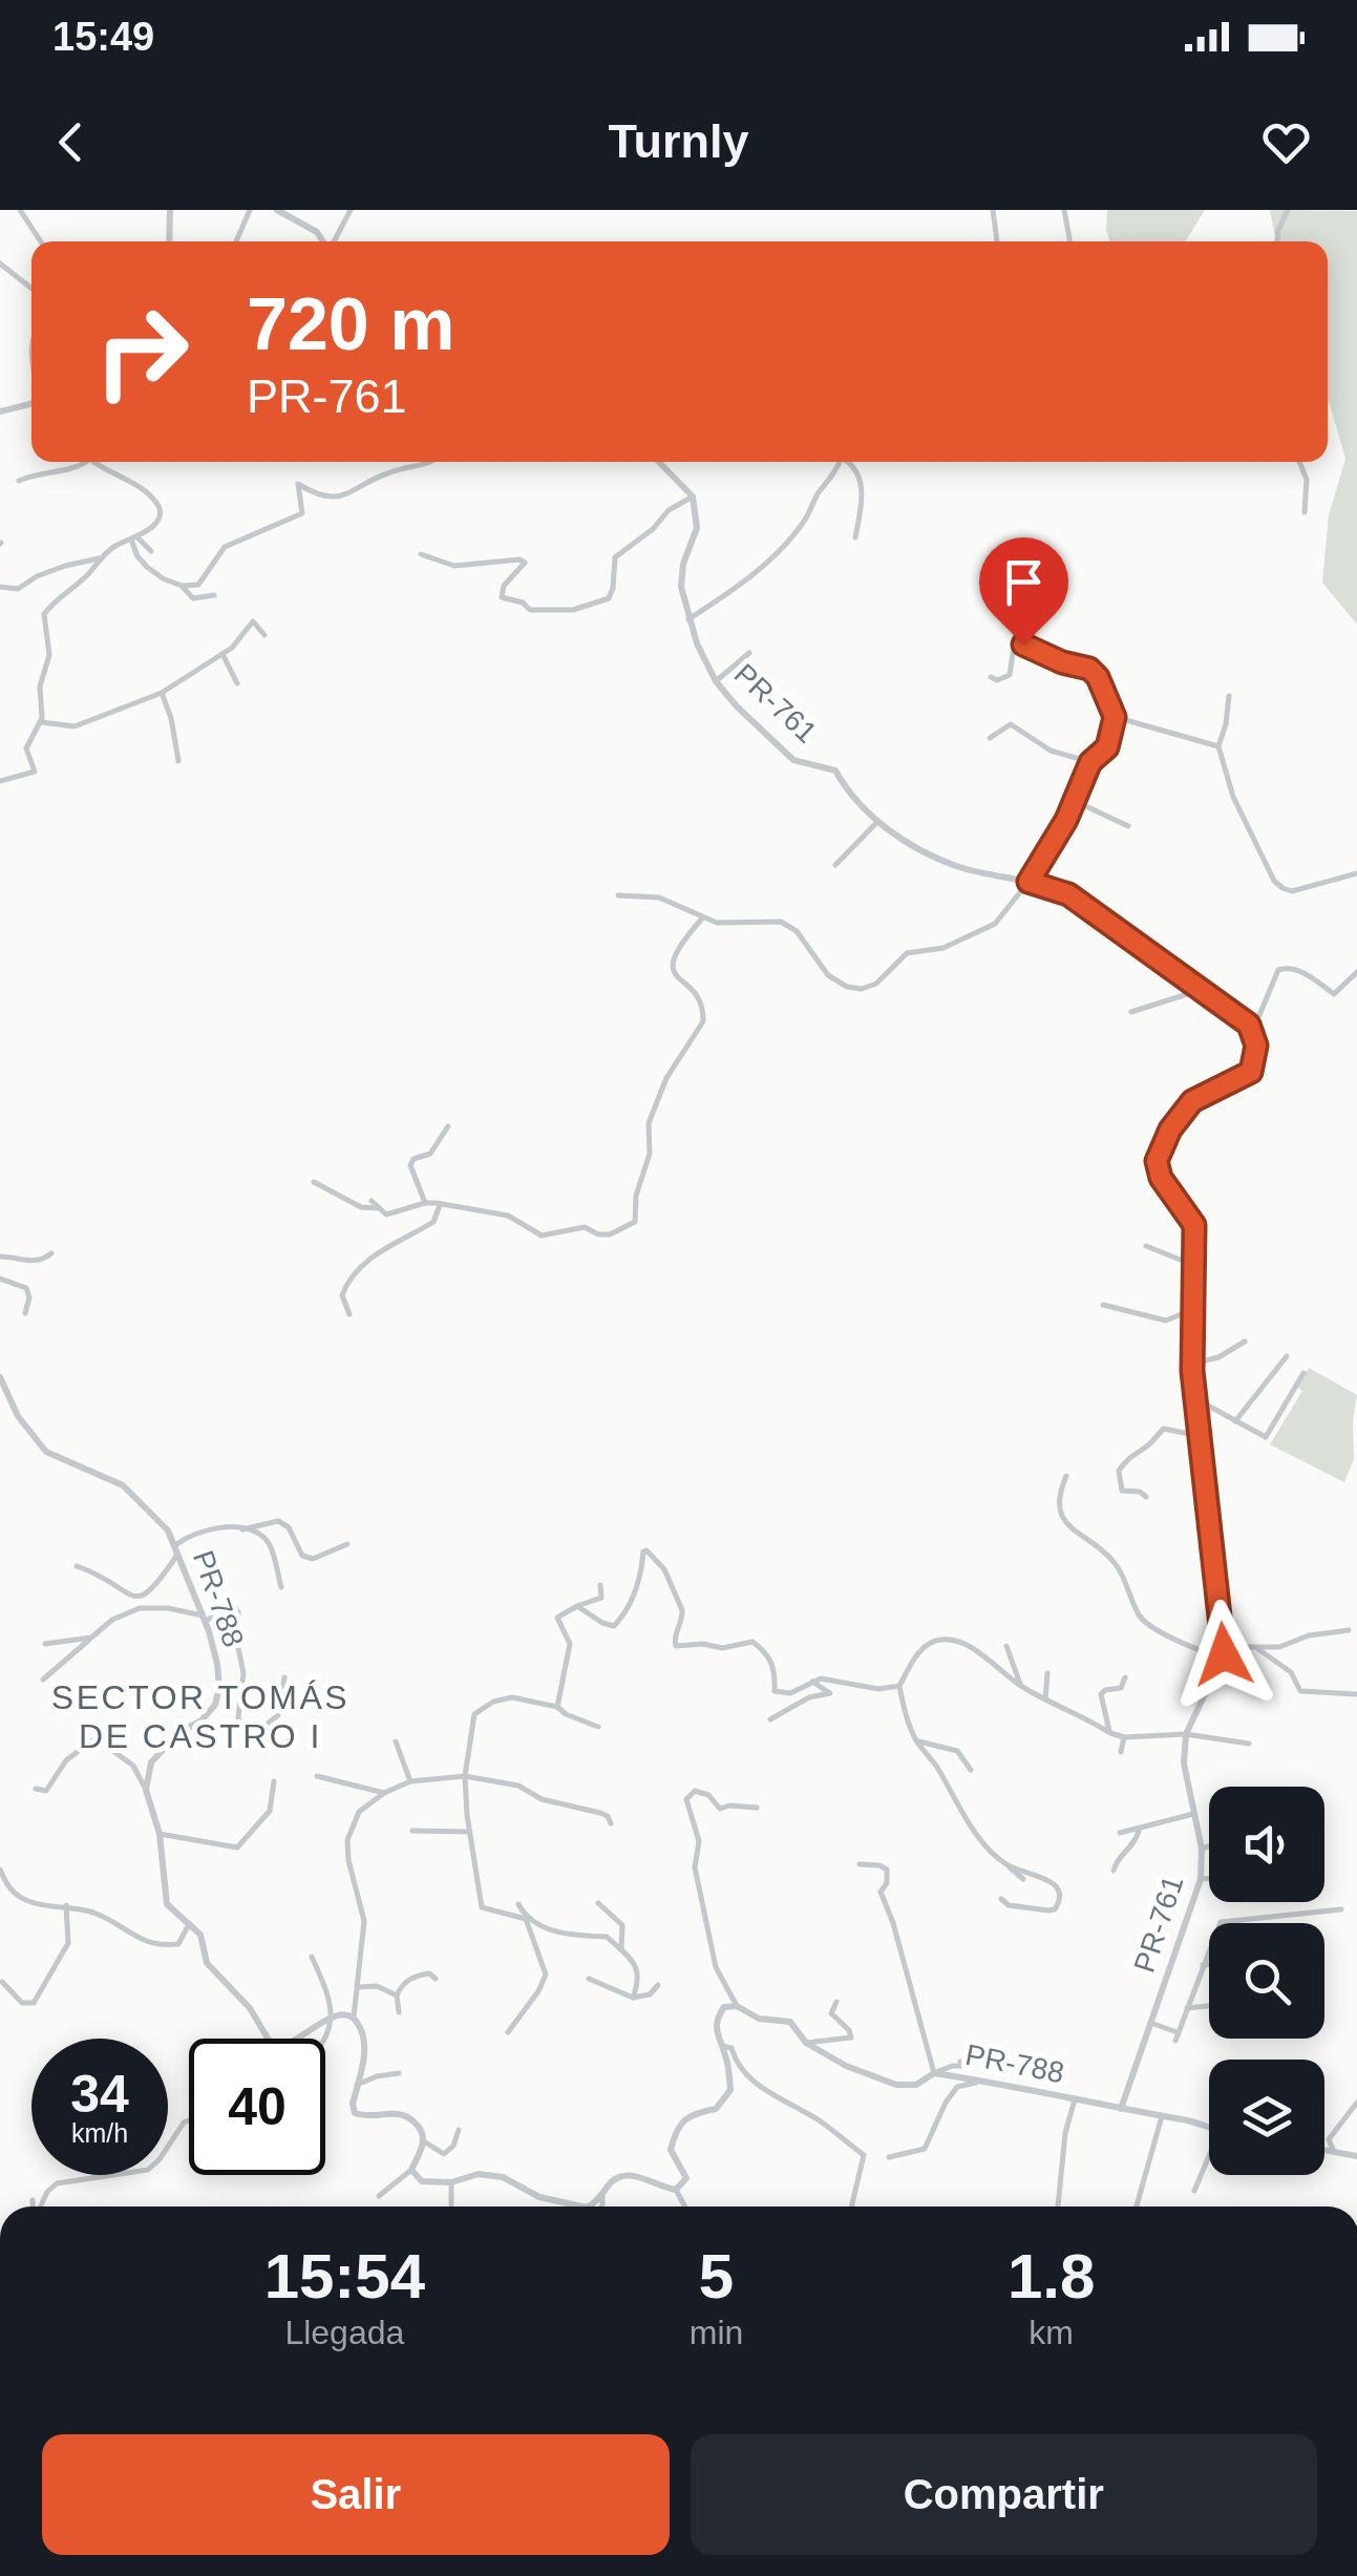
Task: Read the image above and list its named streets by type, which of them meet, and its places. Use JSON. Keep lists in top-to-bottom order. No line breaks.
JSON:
{"streets":{"street":["PR-761","PR-788"]},"crossings":[["PR-761","PR-788"]],"districts":["SECTOR TOMÁS DE CASTRO I"],"page":{"status":"15:49","header":"Turnly","turn":["720 m","PR-761"],"speed":"34 km/h","limit":"40","eta":["15:54","Llegada","5","min","1.8","km"],"buttons":["Salir","Compartir"]}}
